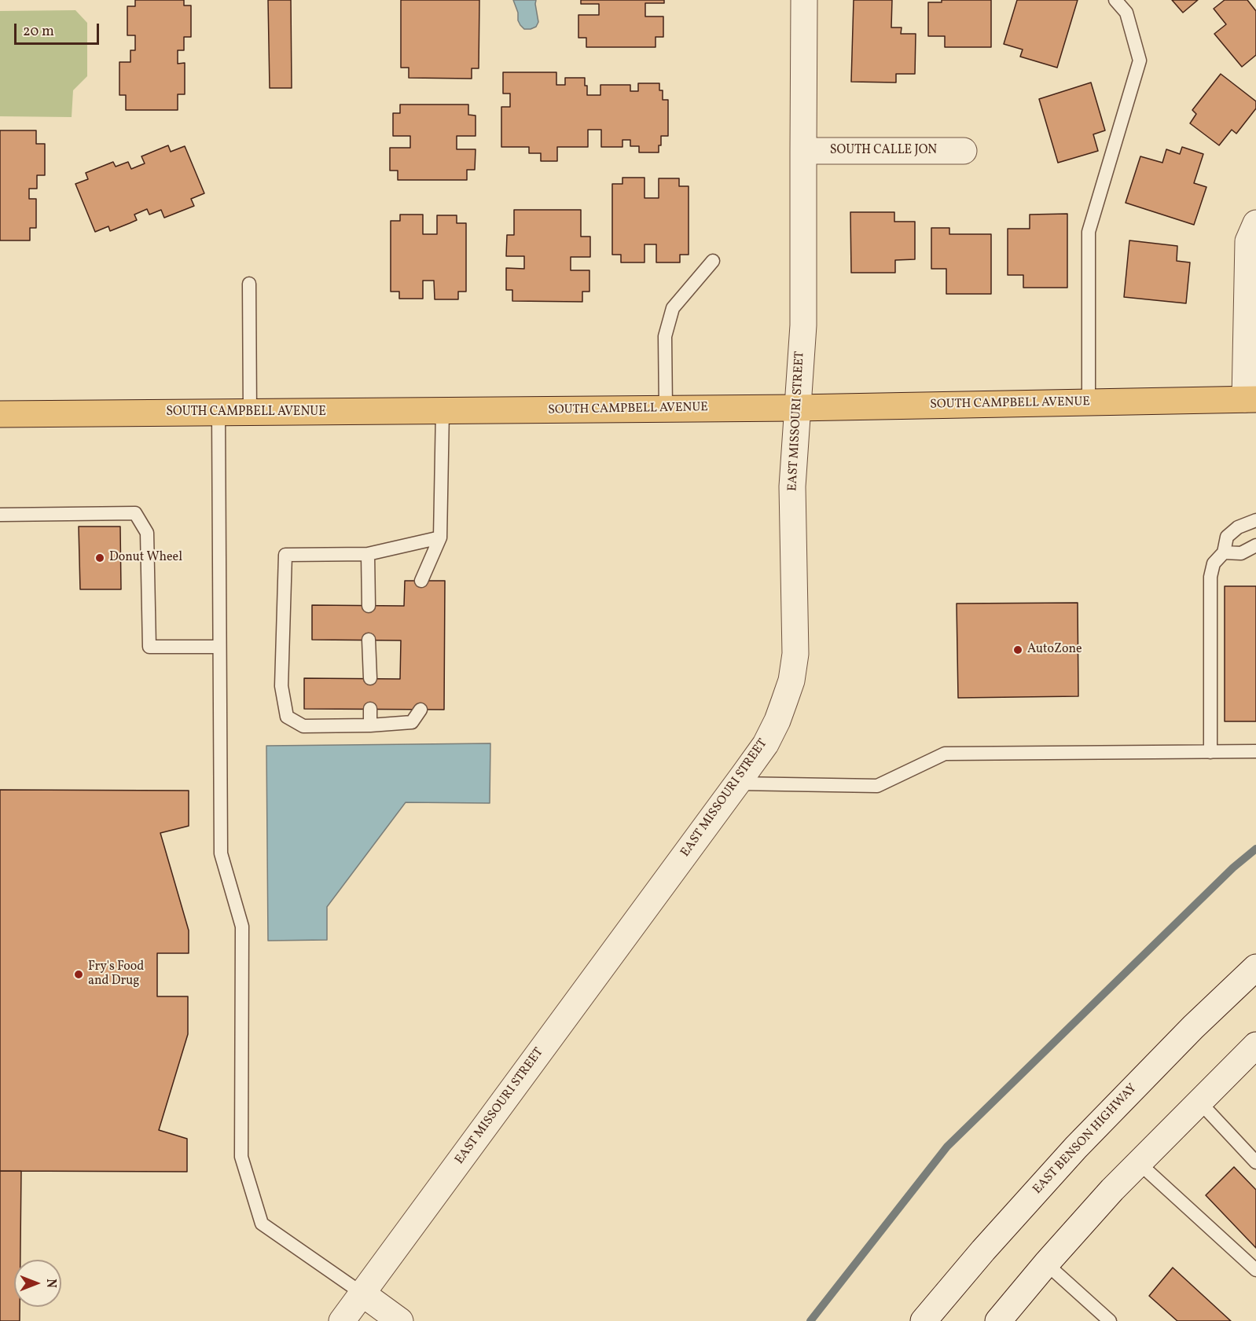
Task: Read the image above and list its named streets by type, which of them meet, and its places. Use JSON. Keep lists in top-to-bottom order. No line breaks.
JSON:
{"streets":{"main road":["SOUTH CAMPBELL AVENUE"],"street":["SOUTH CALLE JON","EAST MISSOURI STREET","EAST BENSON HIGHWAY"]},"crossings":[["SOUTH CALLE JON","EAST MISSOURI STREET"],["SOUTH CAMPBELL AVENUE","EAST MISSOURI STREET"]],"places":["Donut Wheel","AutoZone","Fry's Food and Drug"],"scale_bar":"20 m","north":"right"}
